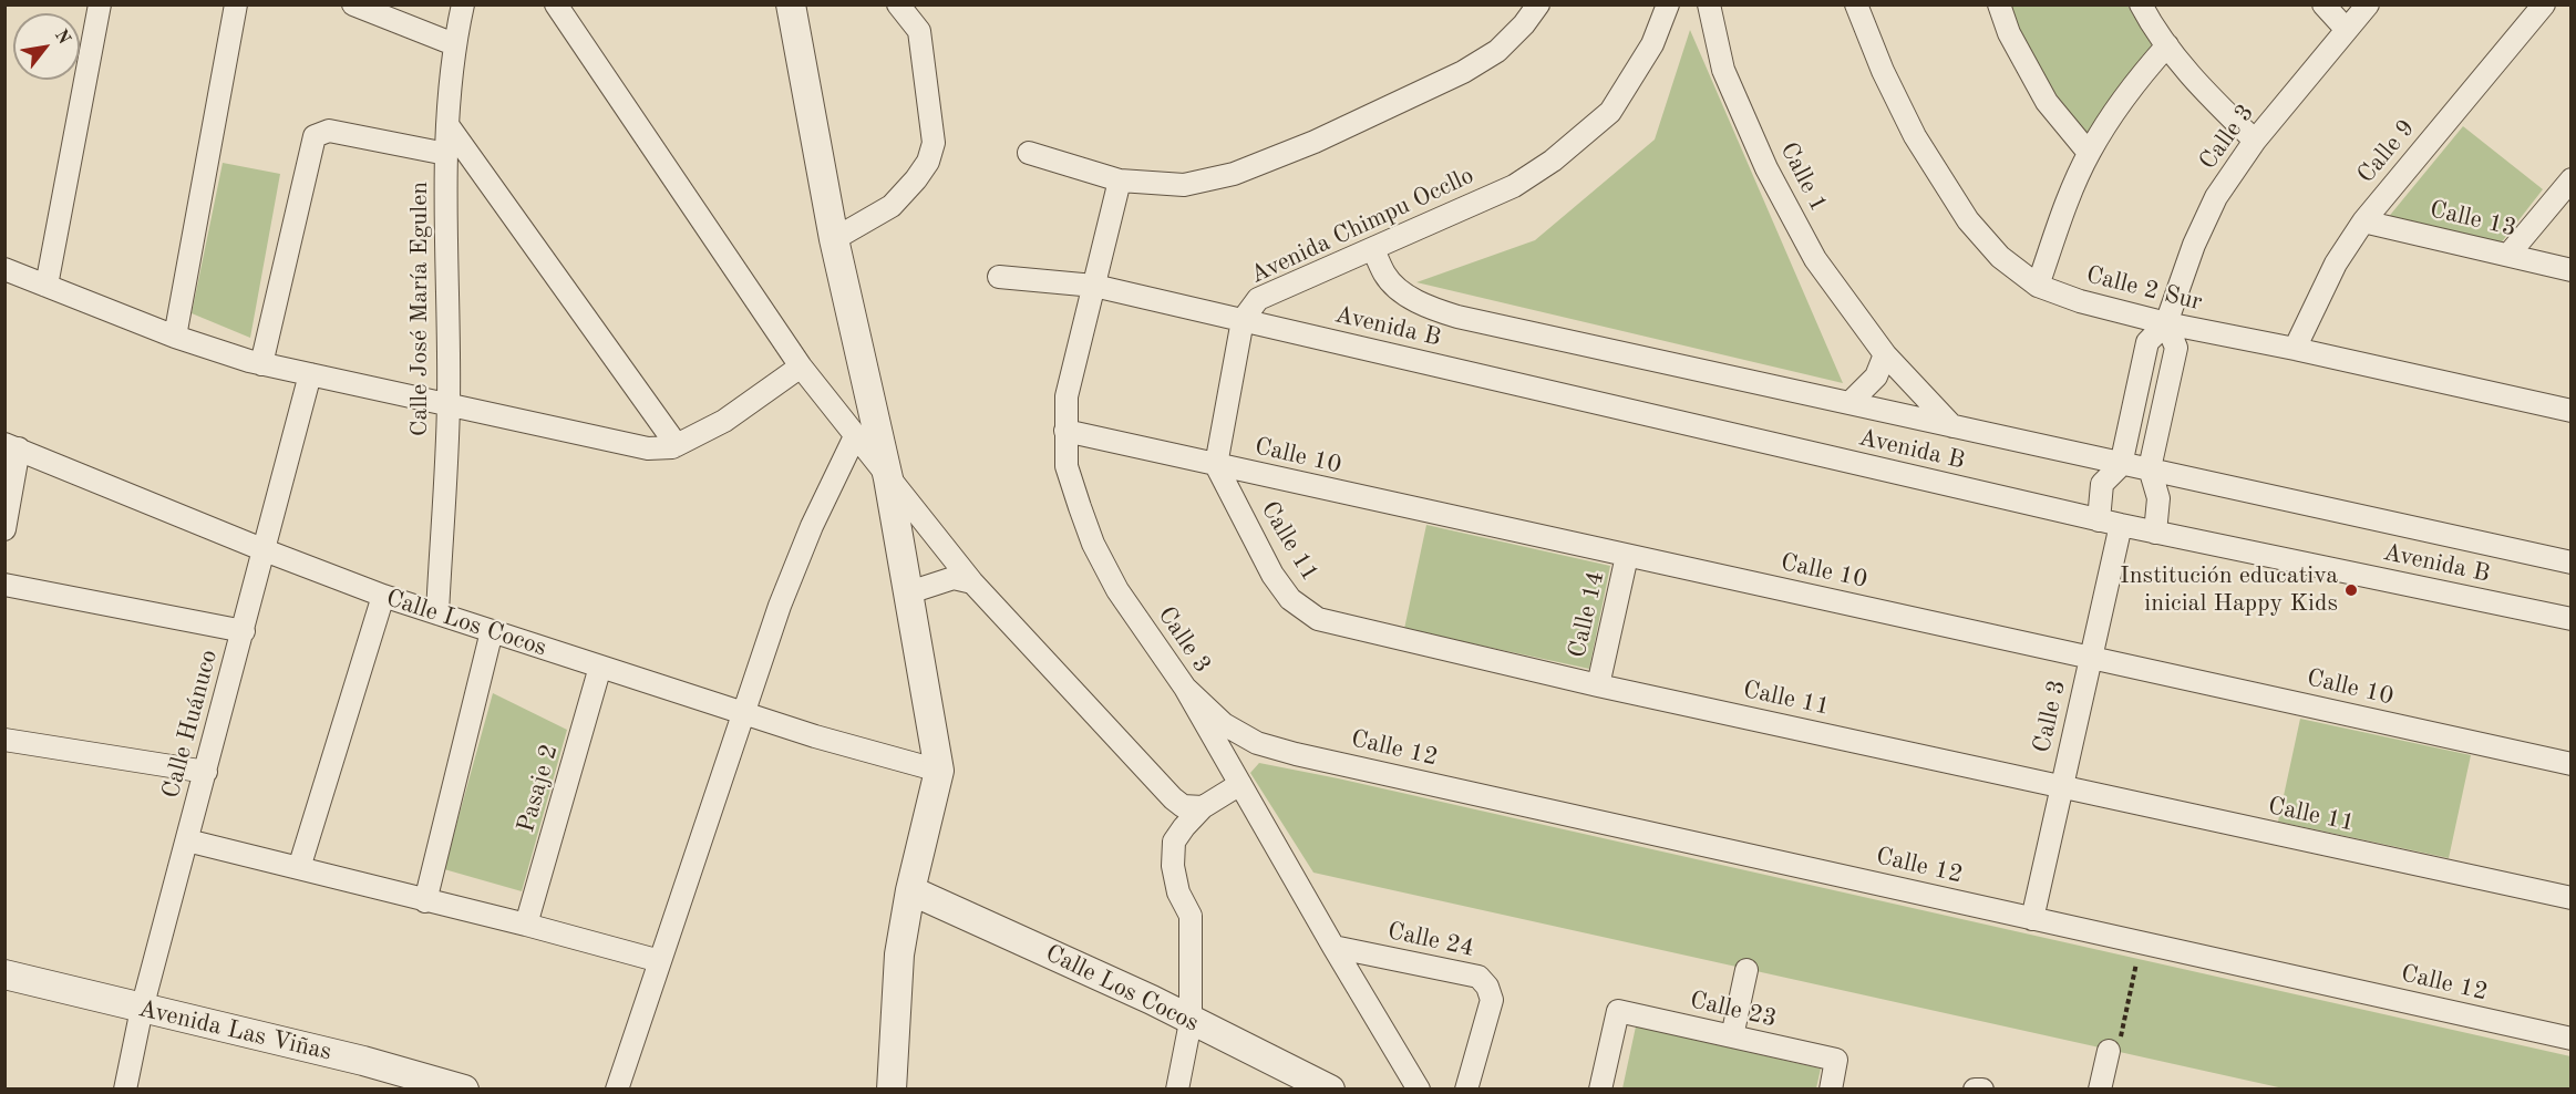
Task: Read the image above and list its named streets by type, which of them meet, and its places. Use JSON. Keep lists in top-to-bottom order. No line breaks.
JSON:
{"streets":{"street":["Calle 3","Calle 9","Calle 1","Calle 13","Avenida Chimpu Occllo","Calle 2 Sur","Calle José María Egulen","Avenida B","Calle 10","Calle 11","Calle 14","Calle Los Cocos","Calle Huánuco","Calle 12","Pasaje 2","Calle 24","Calle 23","Avenida Las Viñas"]},"crossings":[["Calle 3","Avenida Chimpu Occllo"],["Calle 3","Calle 2 Sur"],["Calle 3","Avenida B"],["Calle 3","Calle 10"],["Calle 3","Calle 11"],["Calle 3","Calle 12"],["Calle 3","Calle 24"],["Calle 9","Calle 13"],["Calle 9","Calle 2 Sur"],["Calle 1","Avenida B"],["Avenida Chimpu Occllo","Avenida B"],["Calle José María Egulen","Calle Los Cocos"],["Calle 10","Calle 11"],["Calle 10","Calle 14"],["Calle 11","Calle 14"],["Calle Los Cocos","Calle Huánuco"],["Calle Los Cocos","Pasaje 2"],["Calle Huánuco","Avenida Las Viñas"]],"places":["Institución educativa inicial Happy Kids"],"north":"top right"}
